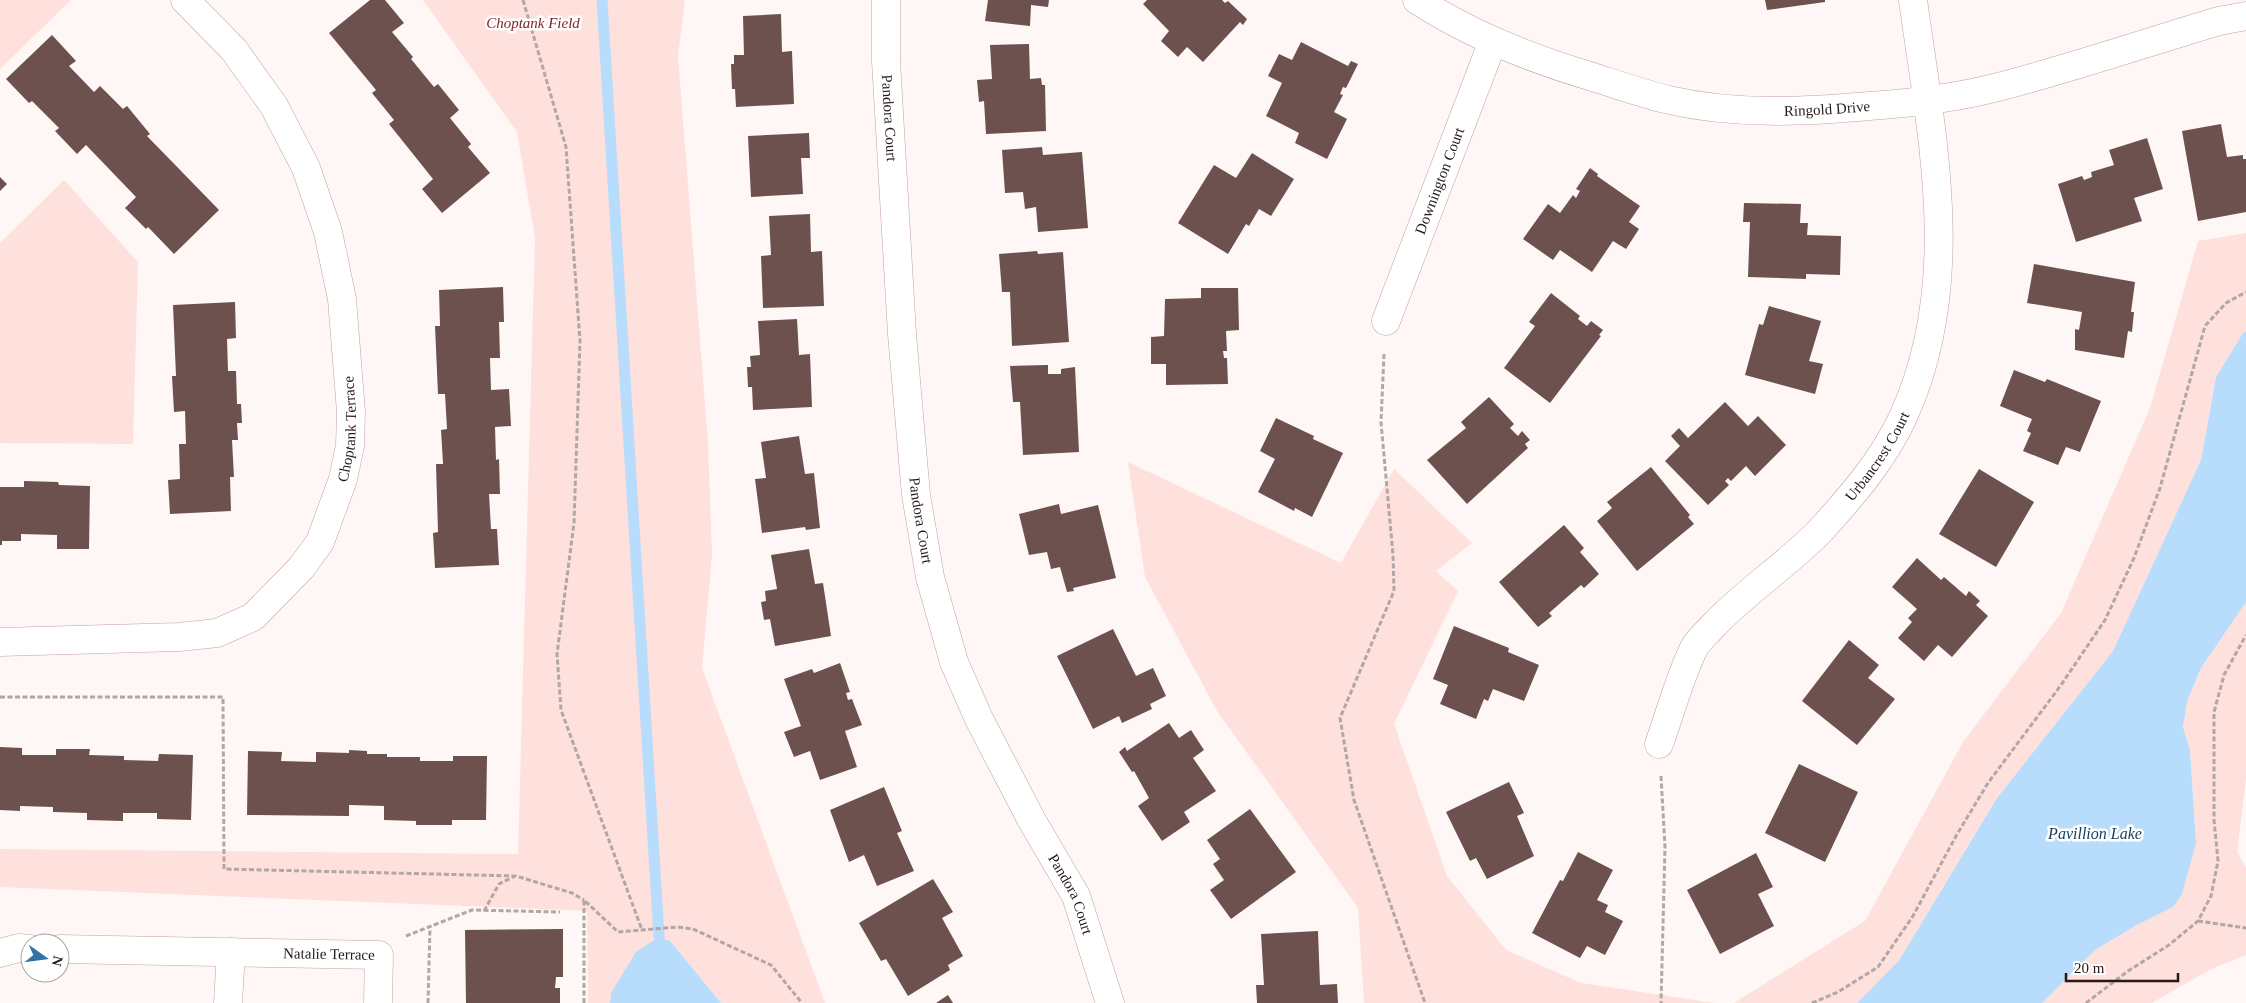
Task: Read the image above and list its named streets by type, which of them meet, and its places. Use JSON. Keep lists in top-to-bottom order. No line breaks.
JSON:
{"streets":{"street":["Ringold Drive","Pandora Court","Downington Court","Choptank Terrace","Urbancrest Court","Natalie Terrace"]},"crossings":[["Ringold Drive","Downington Court"],["Ringold Drive","Urbancrest Court"]],"water":["Pavillion Lake"],"parks":["Choptank Field"],"scale_bar":"20 m","north":"right"}
